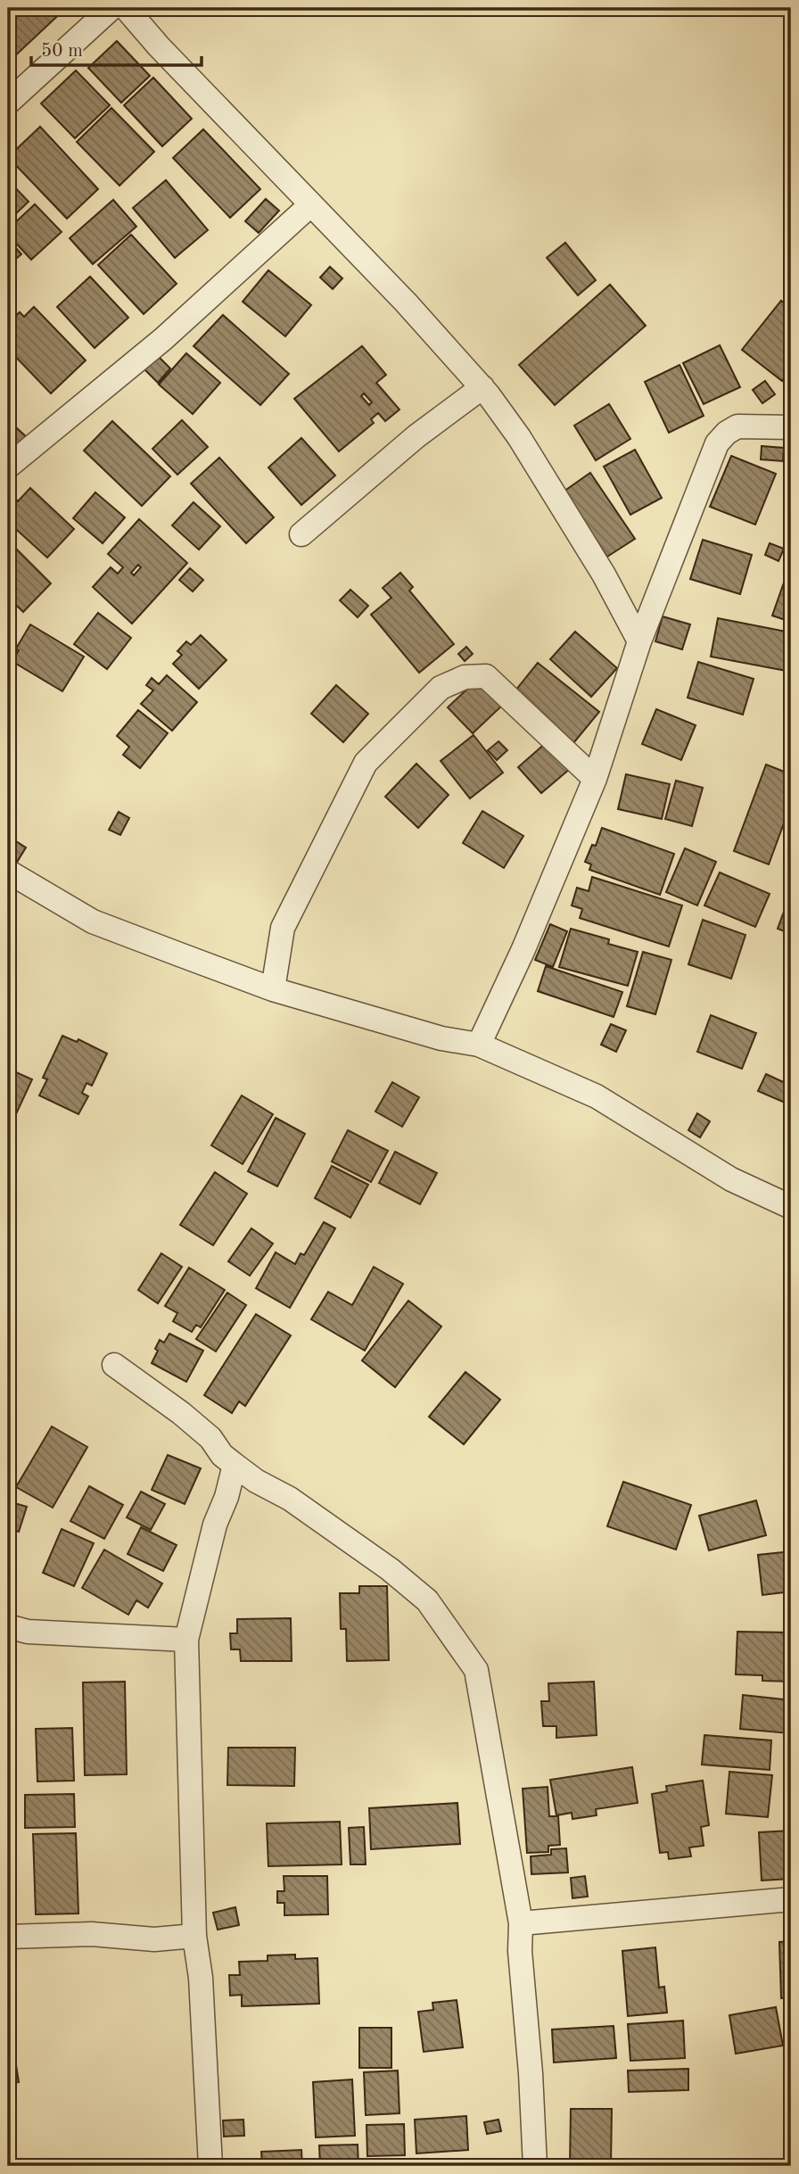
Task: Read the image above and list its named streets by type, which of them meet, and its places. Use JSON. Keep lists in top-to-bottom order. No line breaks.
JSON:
{"scale_bar":"50 m"}
